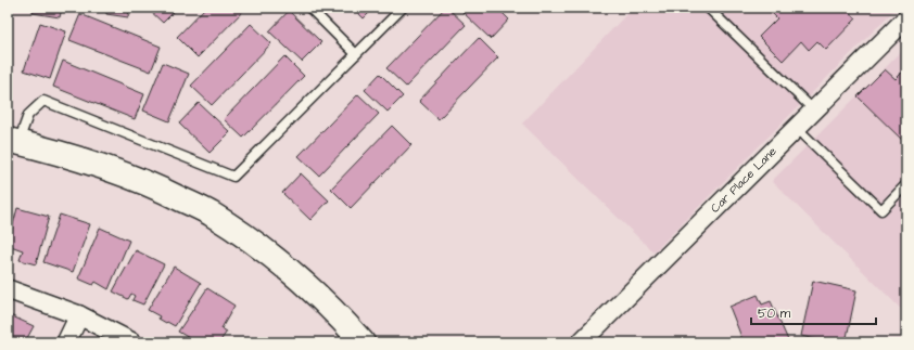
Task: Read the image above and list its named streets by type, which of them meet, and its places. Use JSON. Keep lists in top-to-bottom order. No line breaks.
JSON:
{"streets":{"street":["Car Place Lane"]},"scale_bar":"50 m"}
